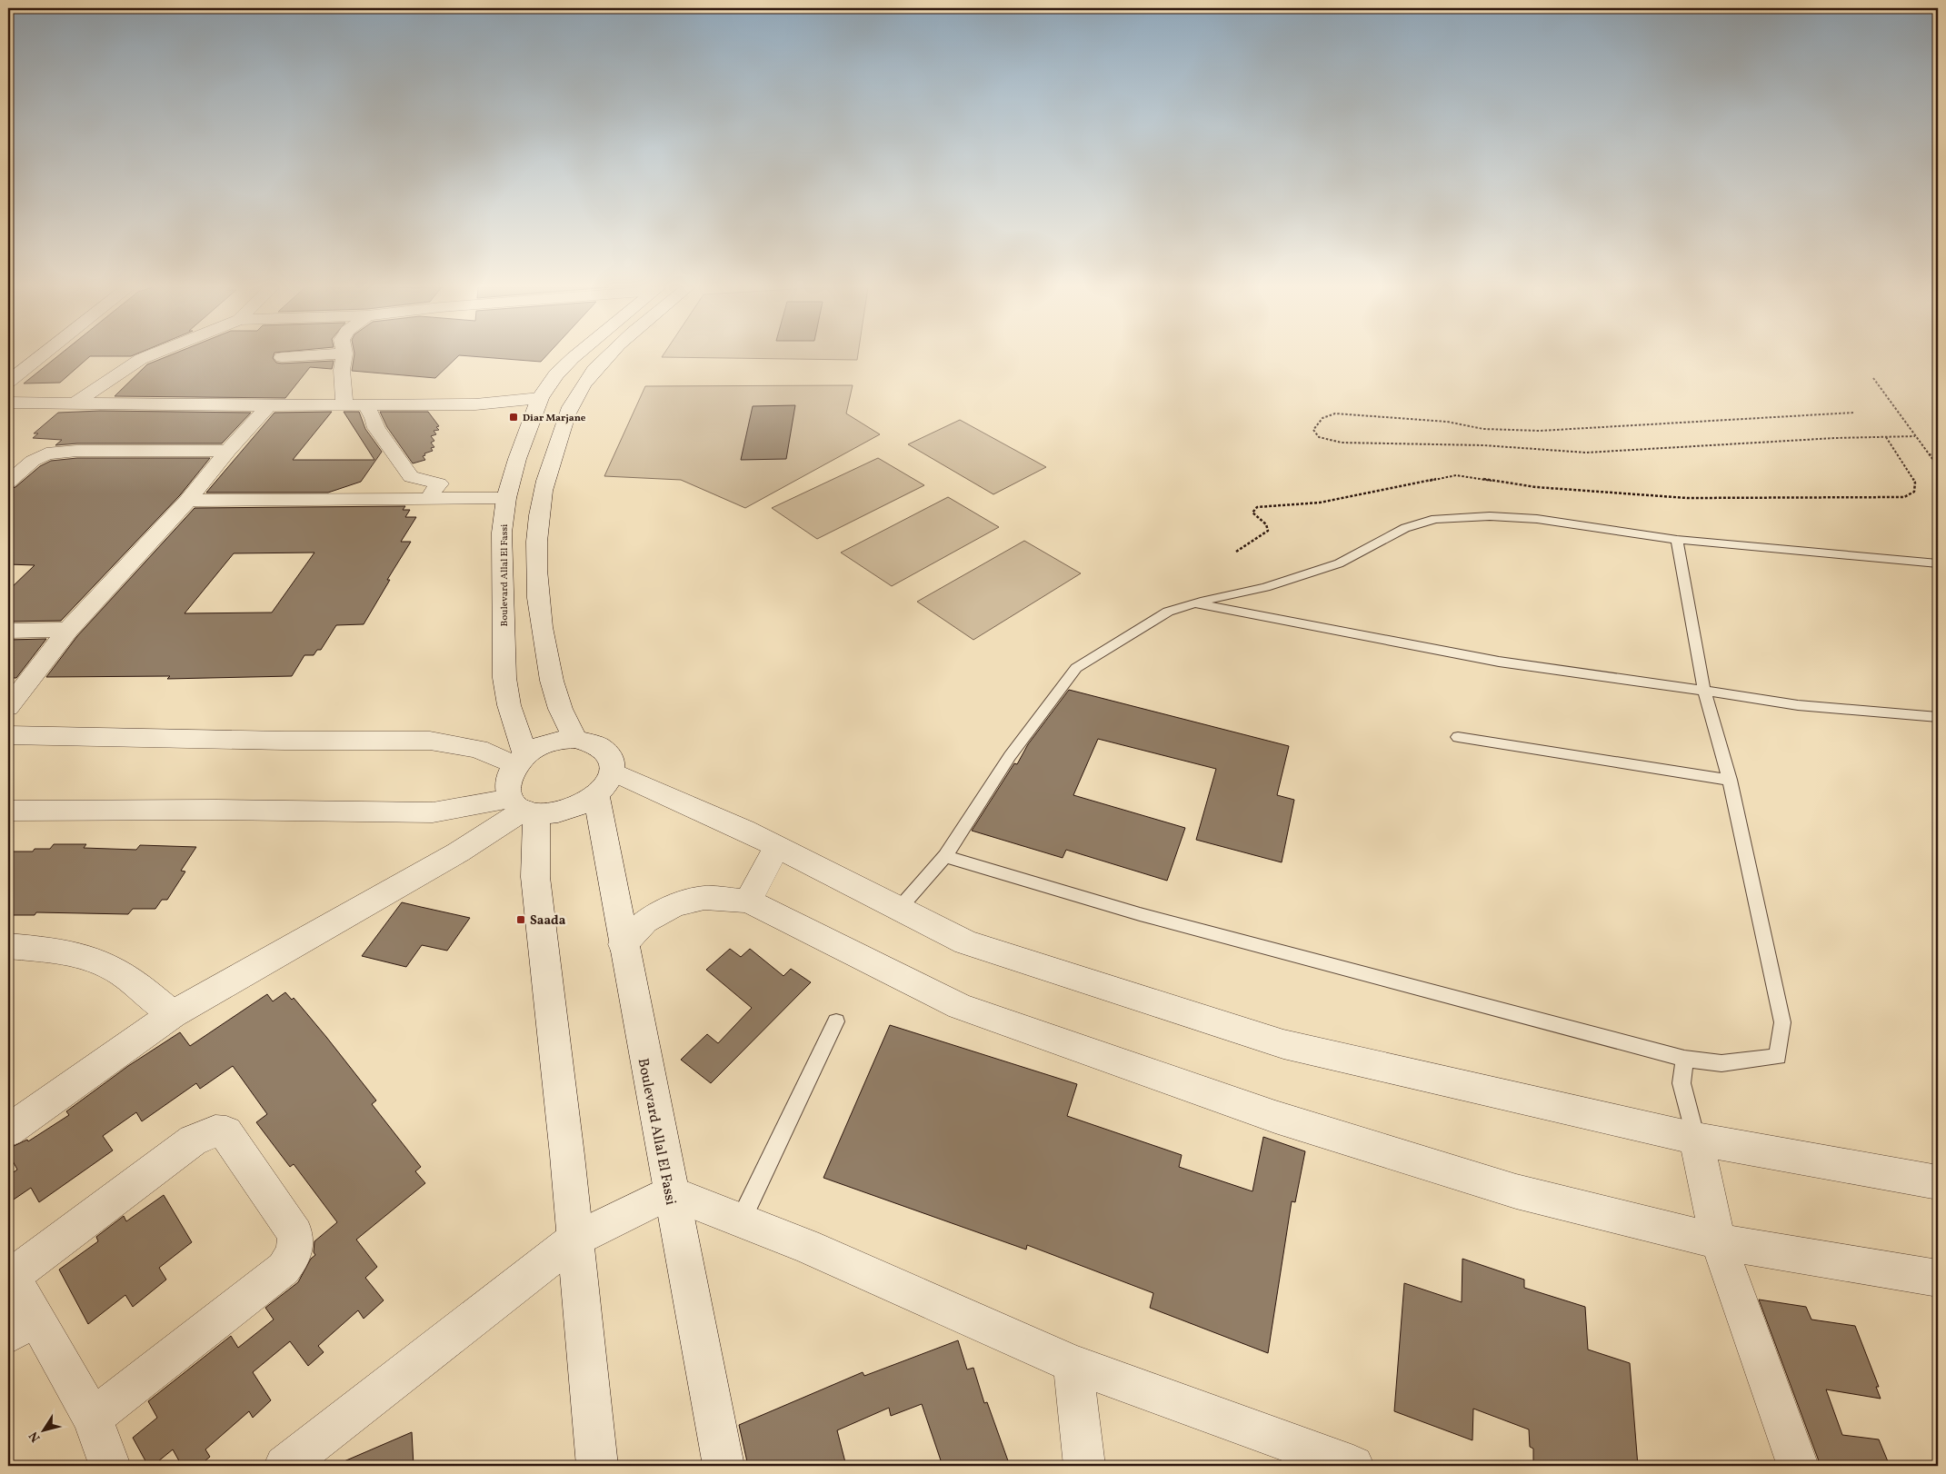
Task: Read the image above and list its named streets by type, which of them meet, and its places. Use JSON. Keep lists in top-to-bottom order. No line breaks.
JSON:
{"streets":{"street":["Boulevard Allal El Fassi"]},"places":{"transit":["Diar Marjane","Saada"]},"north":"bottom left"}
